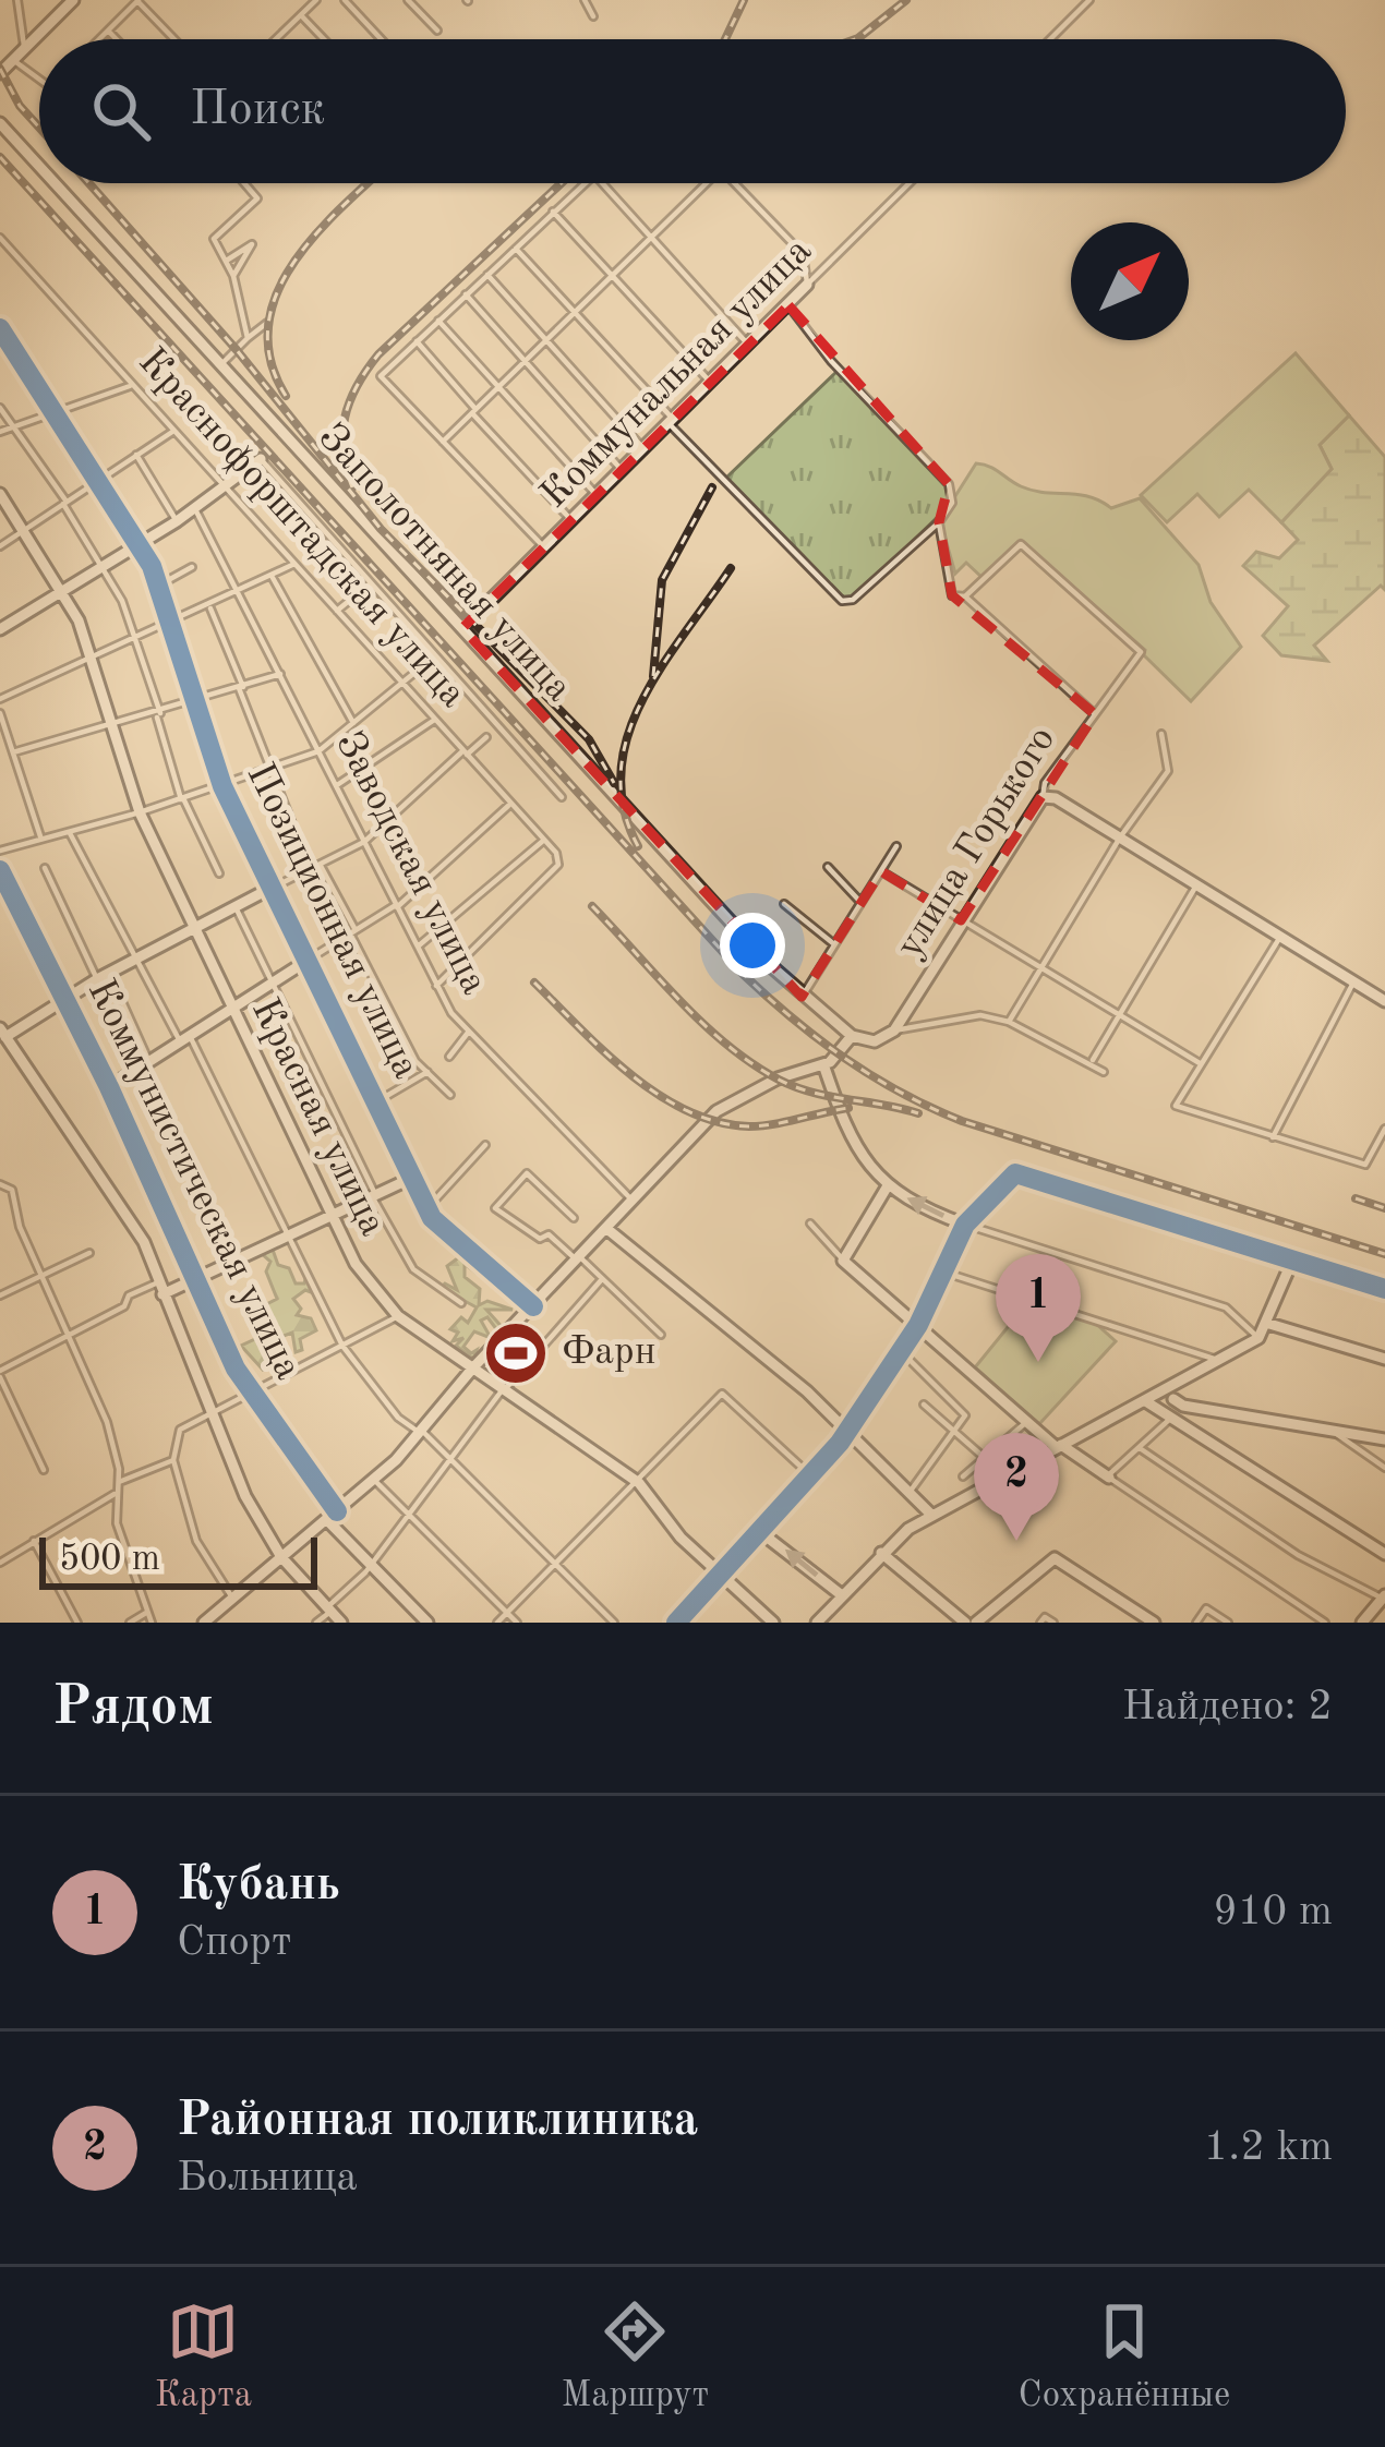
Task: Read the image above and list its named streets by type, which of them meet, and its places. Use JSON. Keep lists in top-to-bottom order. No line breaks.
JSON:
{"streets":{"street":["Коммунальная улица","Краснофорштадская улица","Заполотняная улица","улица Горького","Заводская улица","Позиционная улица","Красная улица","Коммунистическая улица"]},"crossings":[["Коммунальная улица","Заполотняная улица"],["Краснофорштадская улица","Заводская улица"]],"places":{"sports":["Фарн"]},"scale_bar":"500 m","north":"top right","page":{"search":"Поиск","pins":["1","2"],"scale":"500 m","heading":["Рядом","Найдено: 2"],"list":[{"mark":"1","name":"Кубань","note":"Спорт","value":"910 m"},{"mark":"2","name":"Районная поликлиника","note":"Больница","value":"1.2 km"}],"nav":["Карта","Маршрут","Сохранённые"]}}
